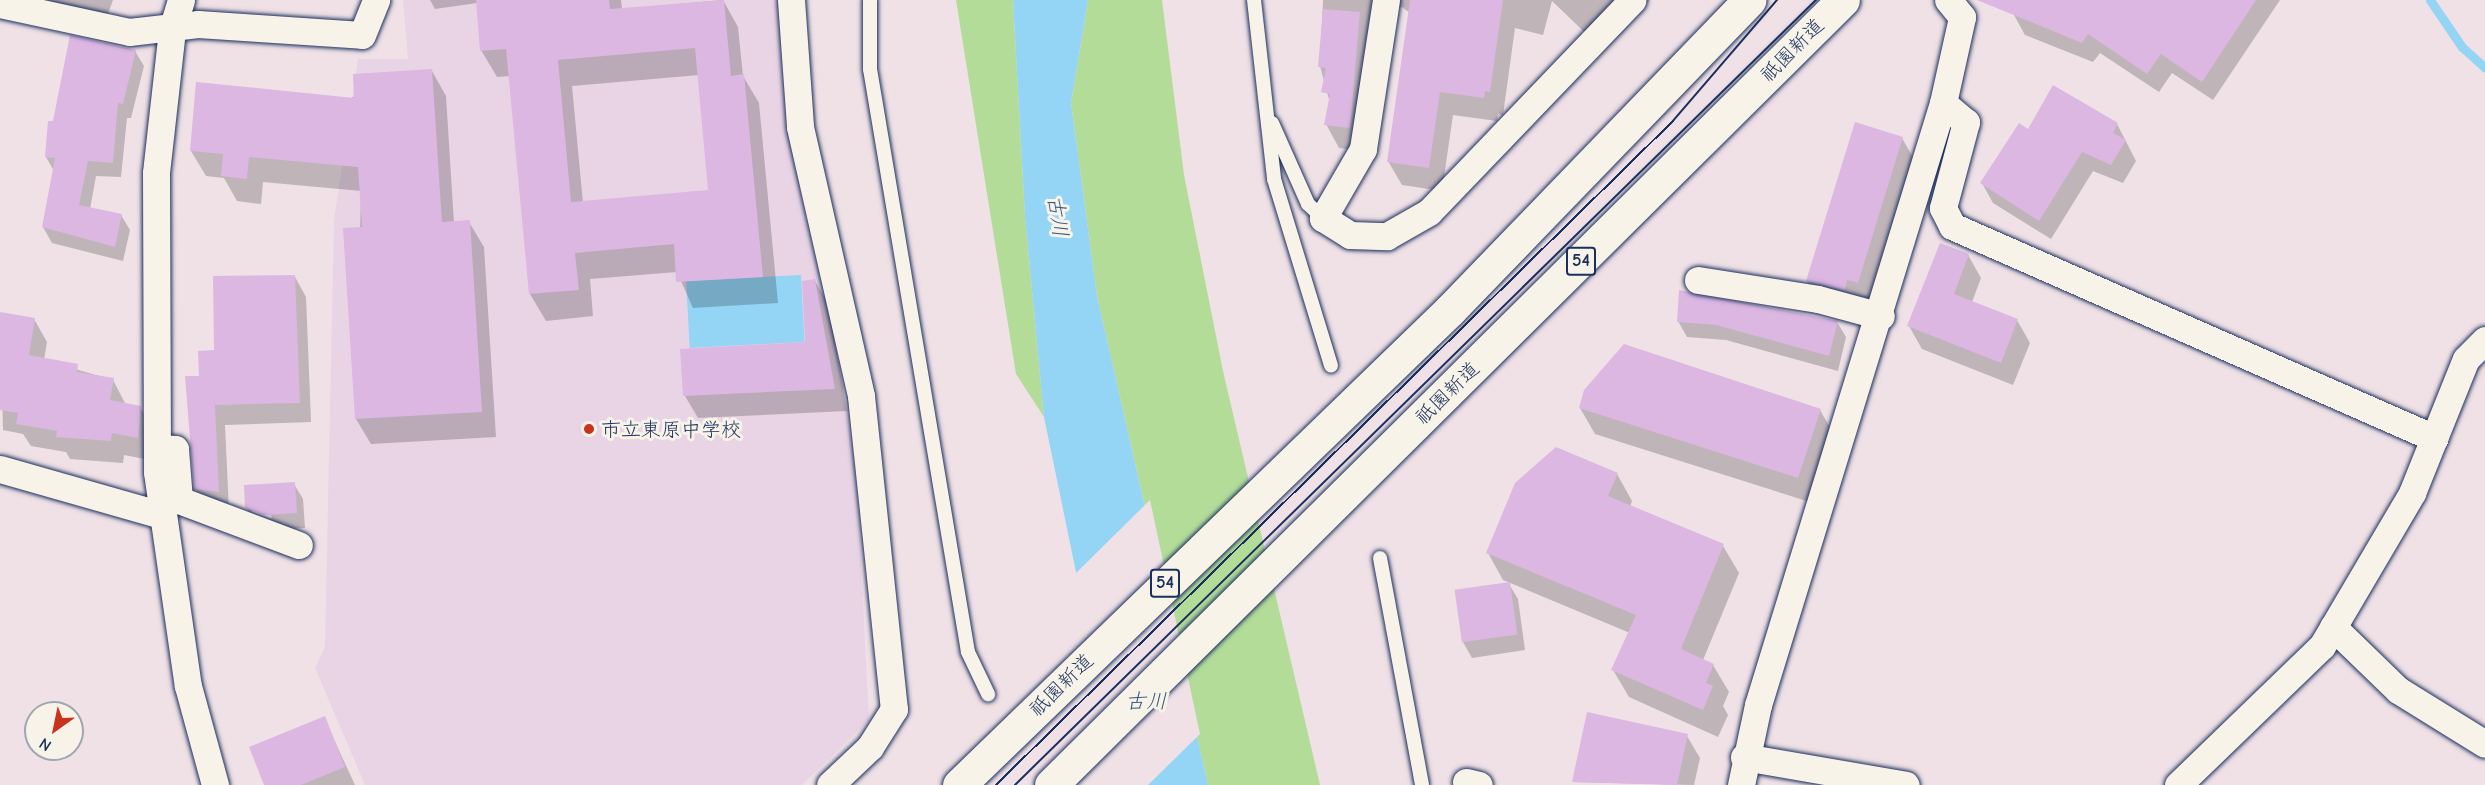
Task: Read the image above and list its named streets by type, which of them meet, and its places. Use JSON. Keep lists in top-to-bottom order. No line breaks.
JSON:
{"streets":{"highway":["祇園新道","54"]},"water":["古川"],"places":["市立東原中学校"],"north":"bottom left"}
